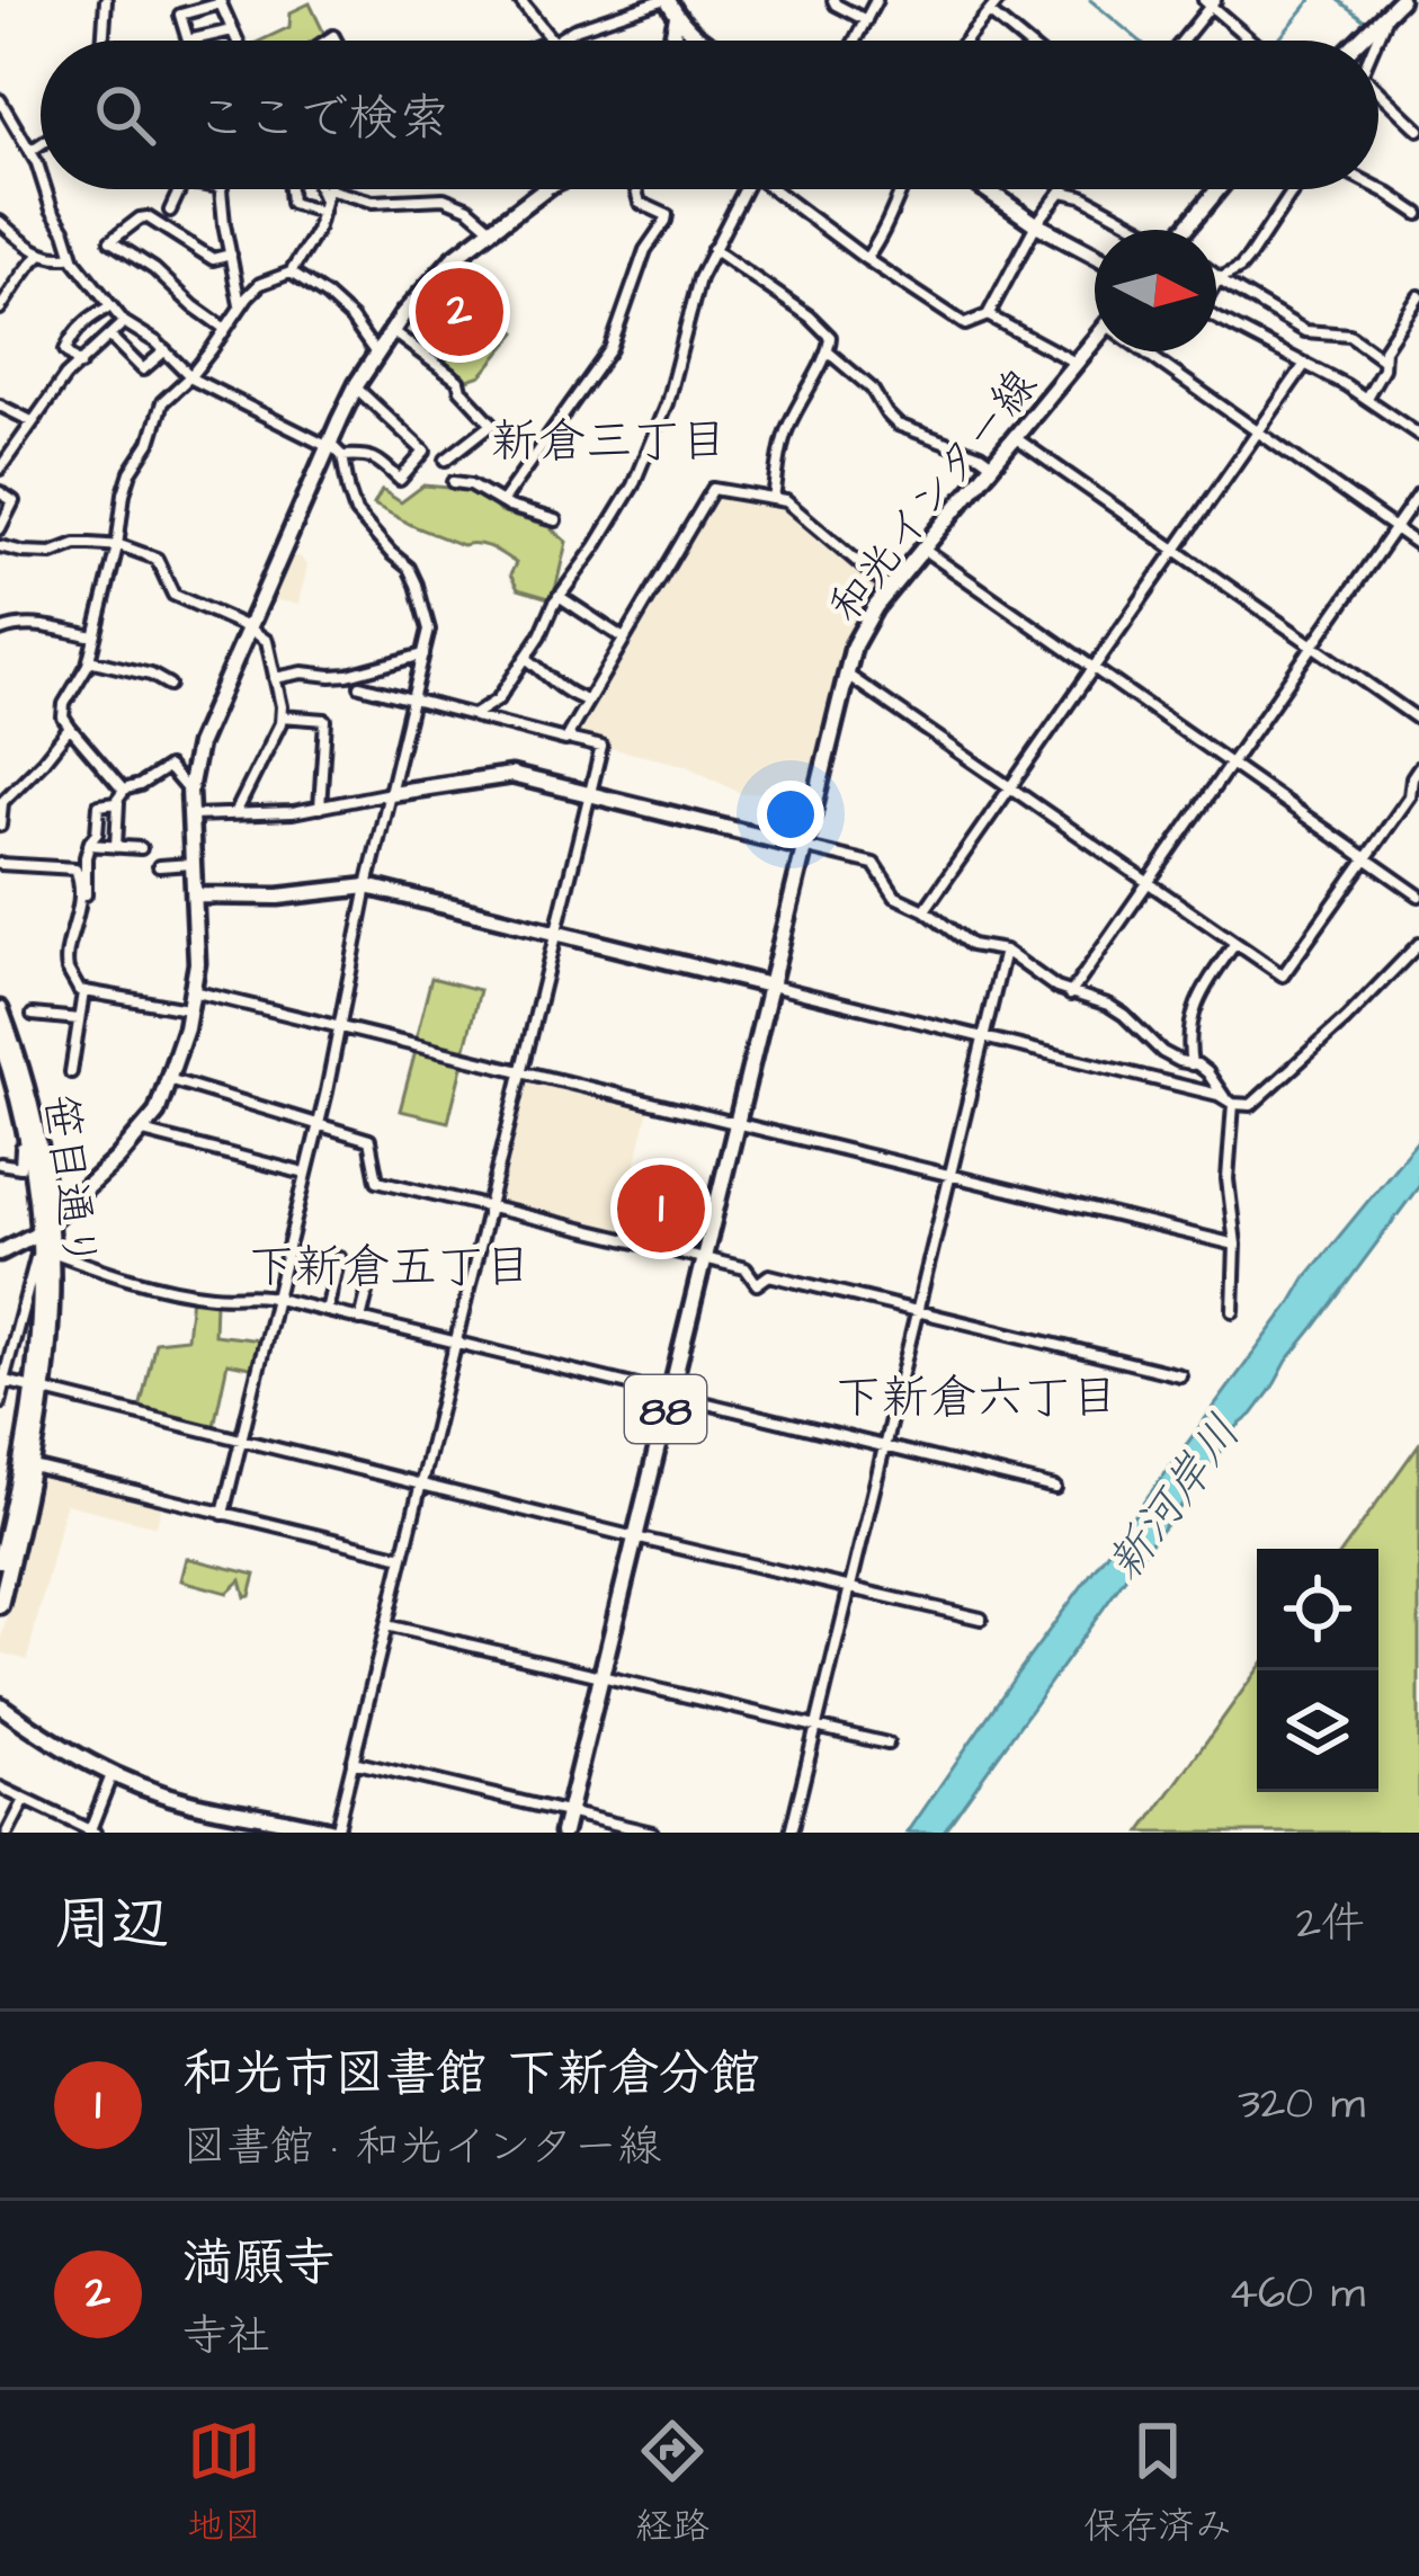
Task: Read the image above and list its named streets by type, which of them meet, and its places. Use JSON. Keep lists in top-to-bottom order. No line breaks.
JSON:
{"streets":{"main road":["和光インター線","笹目通り","88"]},"districts":["新倉三丁目","下新倉五丁目","下新倉六丁目"],"water":["新河岸川"],"north":"right","page":{"search":"ここで検索","pins":["2","1"],"heading":["周辺","2件"],"list":[{"mark":"1","name":"和光市図書館 下新倉分館","note":"図書館 · 和光インター線","value":"320 m"},{"mark":"2","name":"満願寺","note":"寺社","value":"460 m"}],"nav":["地図","経路","保存済み"]}}
